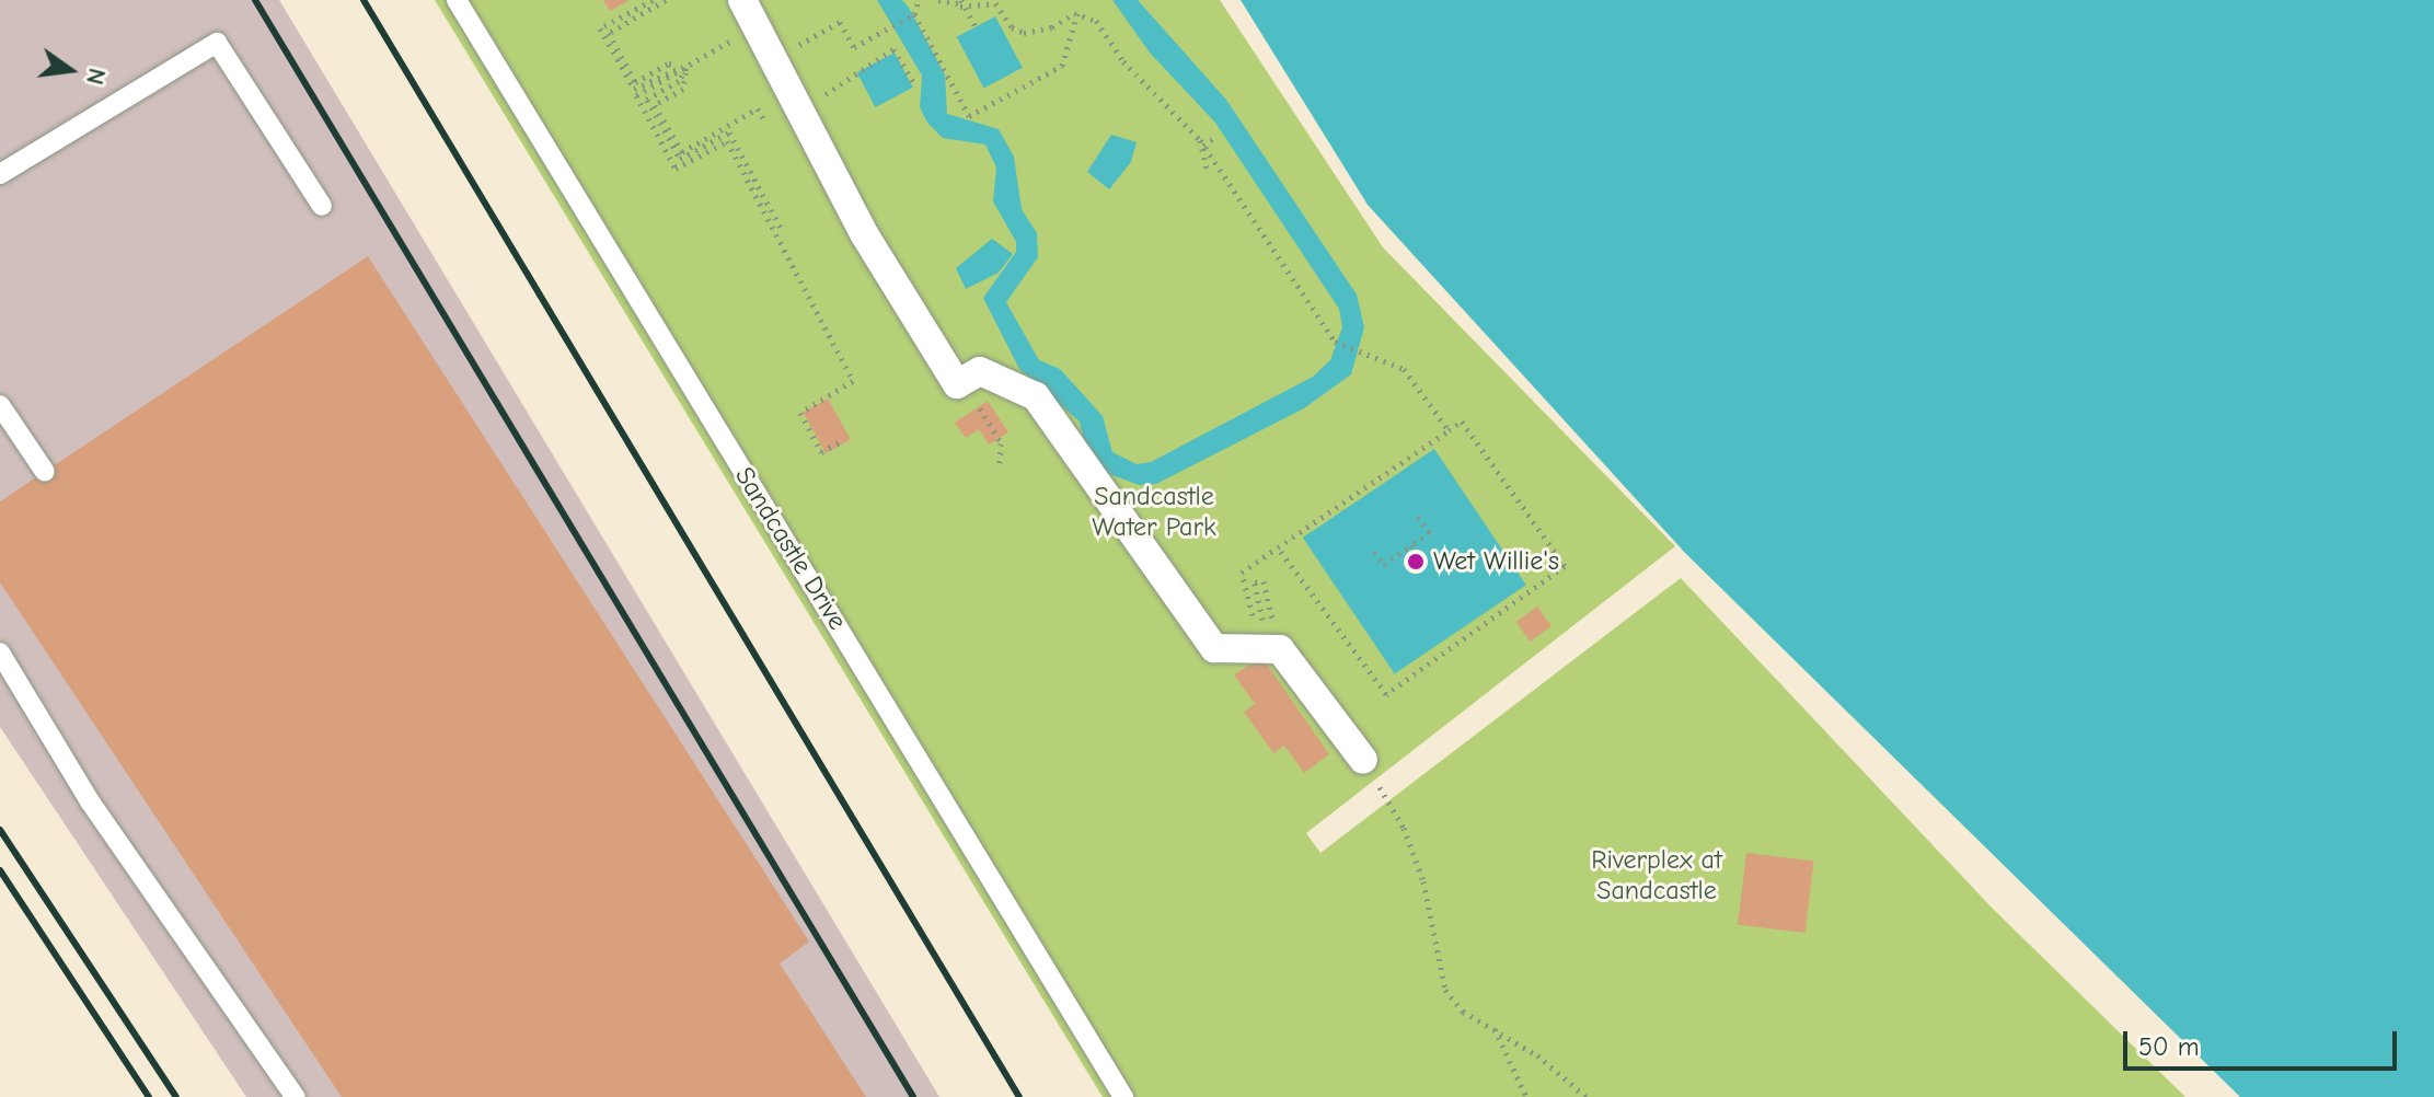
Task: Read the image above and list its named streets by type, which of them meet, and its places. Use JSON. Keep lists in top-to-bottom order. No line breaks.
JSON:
{"streets":{"lane":["Sandcastle Drive"]},"parks":["Sandcastle Water Park","Riverplex at Sandcastle"],"places":["Wet Willie's"],"scale_bar":"50 m","north":"right"}
